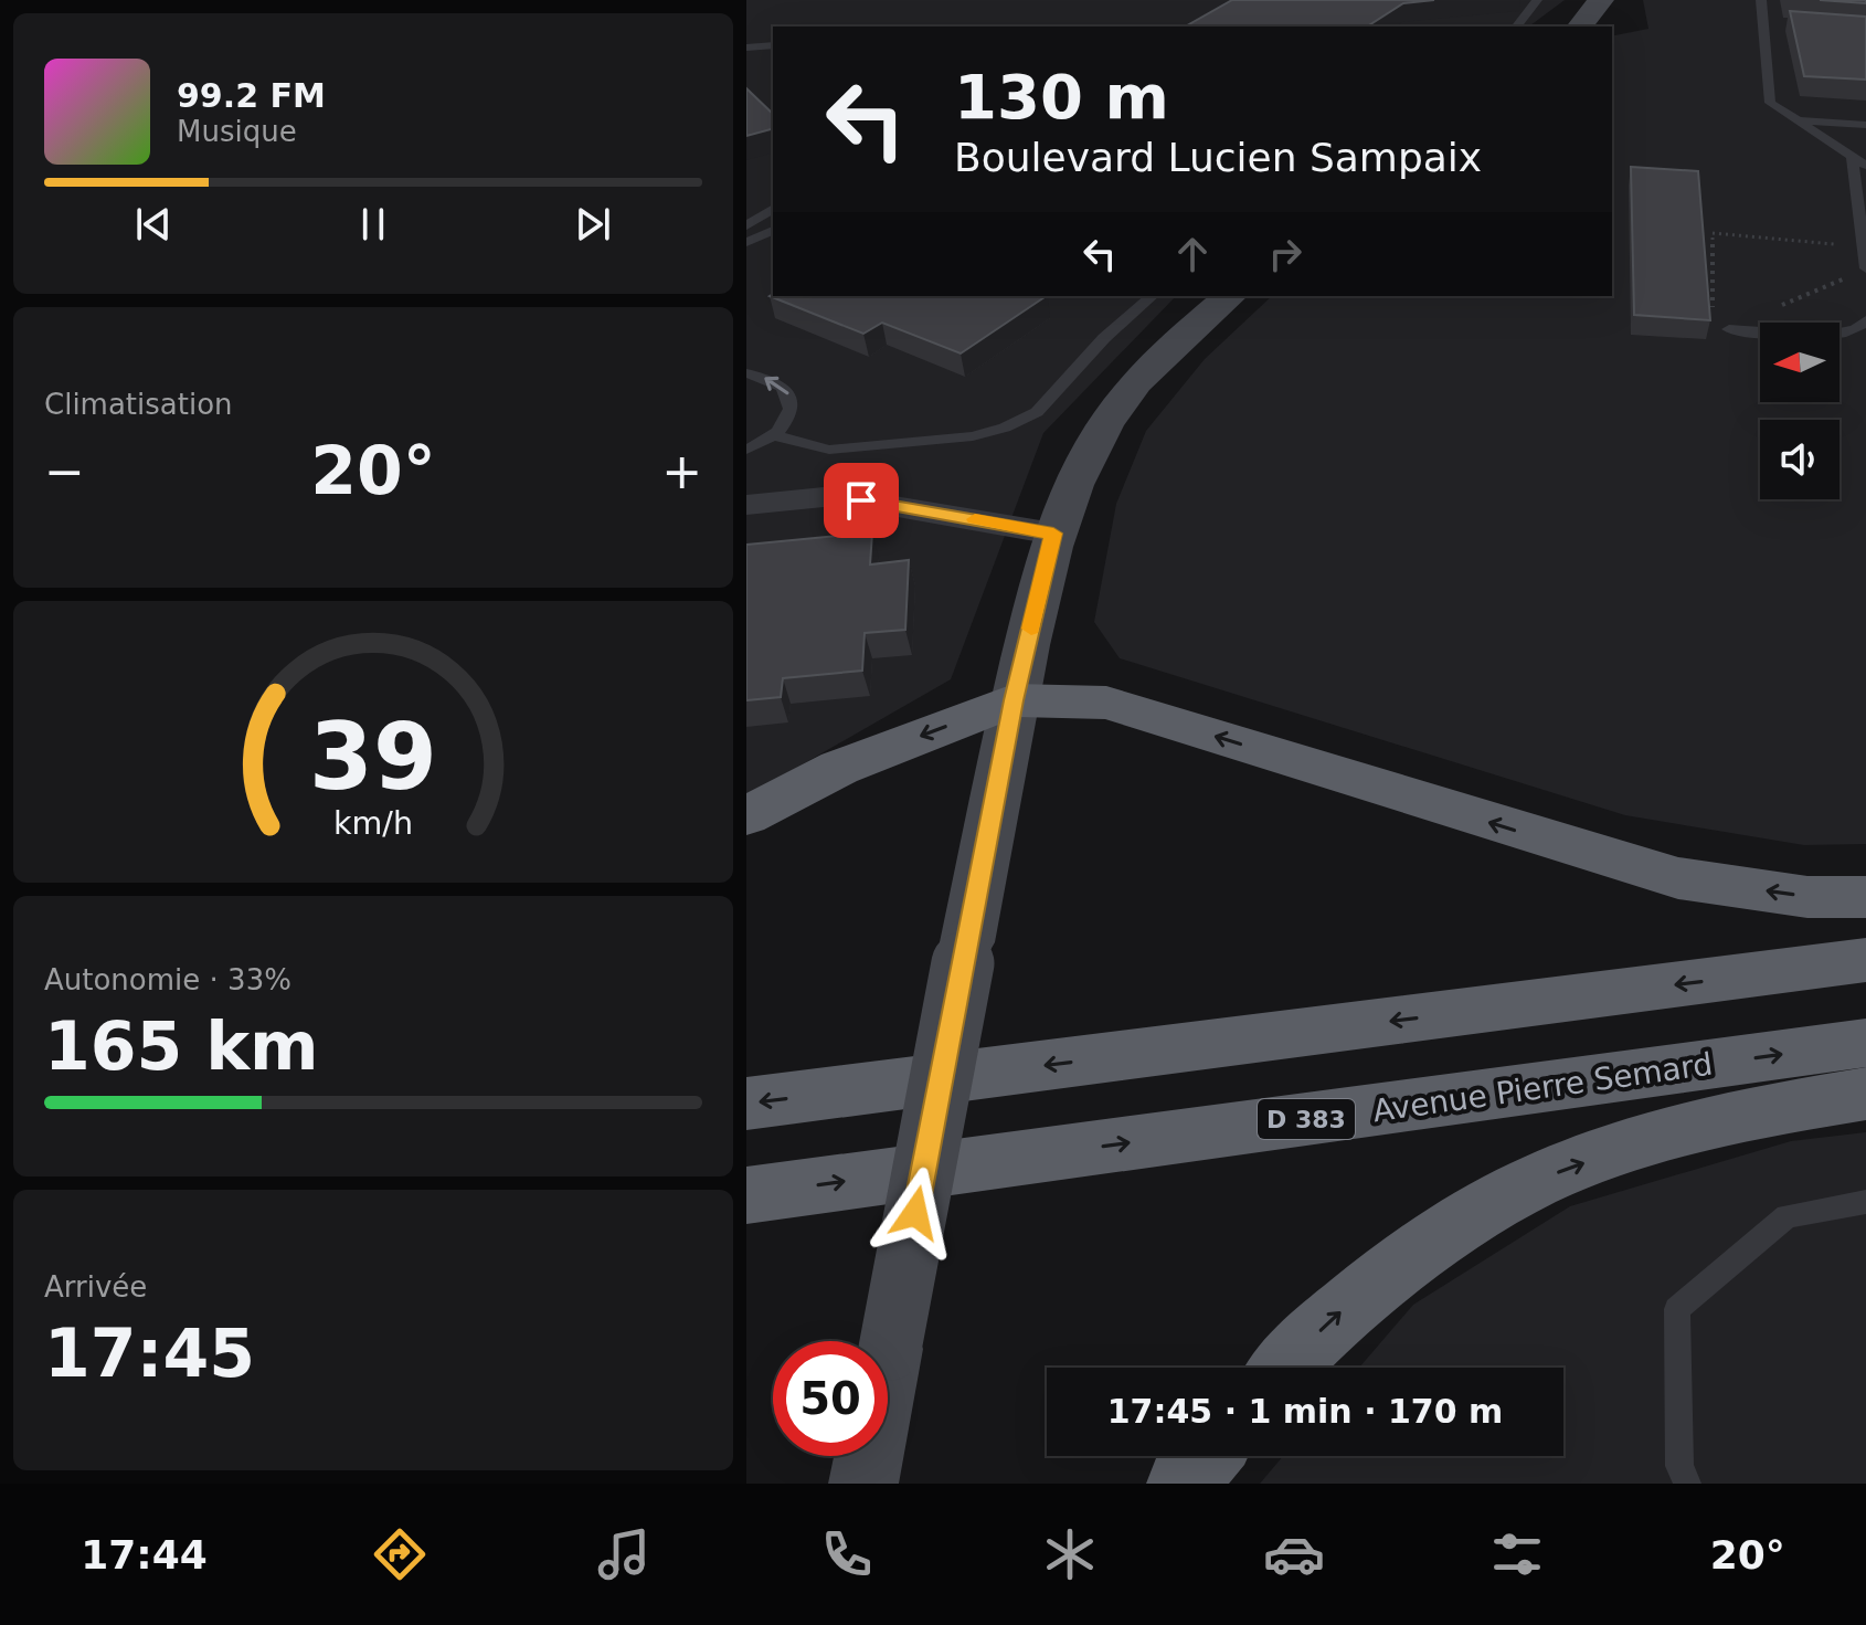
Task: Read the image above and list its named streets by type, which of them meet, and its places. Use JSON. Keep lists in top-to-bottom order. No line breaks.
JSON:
{"streets":{"highway":["Avenue Pierre Semard","D 383"]},"north":"left","page":{"turn":["130 m","Boulevard Lucien Sampaix"],"song":["99.2 FM","Musique"],"tile":["Climatisation",["Autonomie · 33%","165 km"],["Arrivée","17:45"]],"heat":["−","20°","+"],"limit":"50","trip":"17:45 · 1 min · 170 m","tabs":["17:44","20°"],"gauge":["39","km/h"]}}
